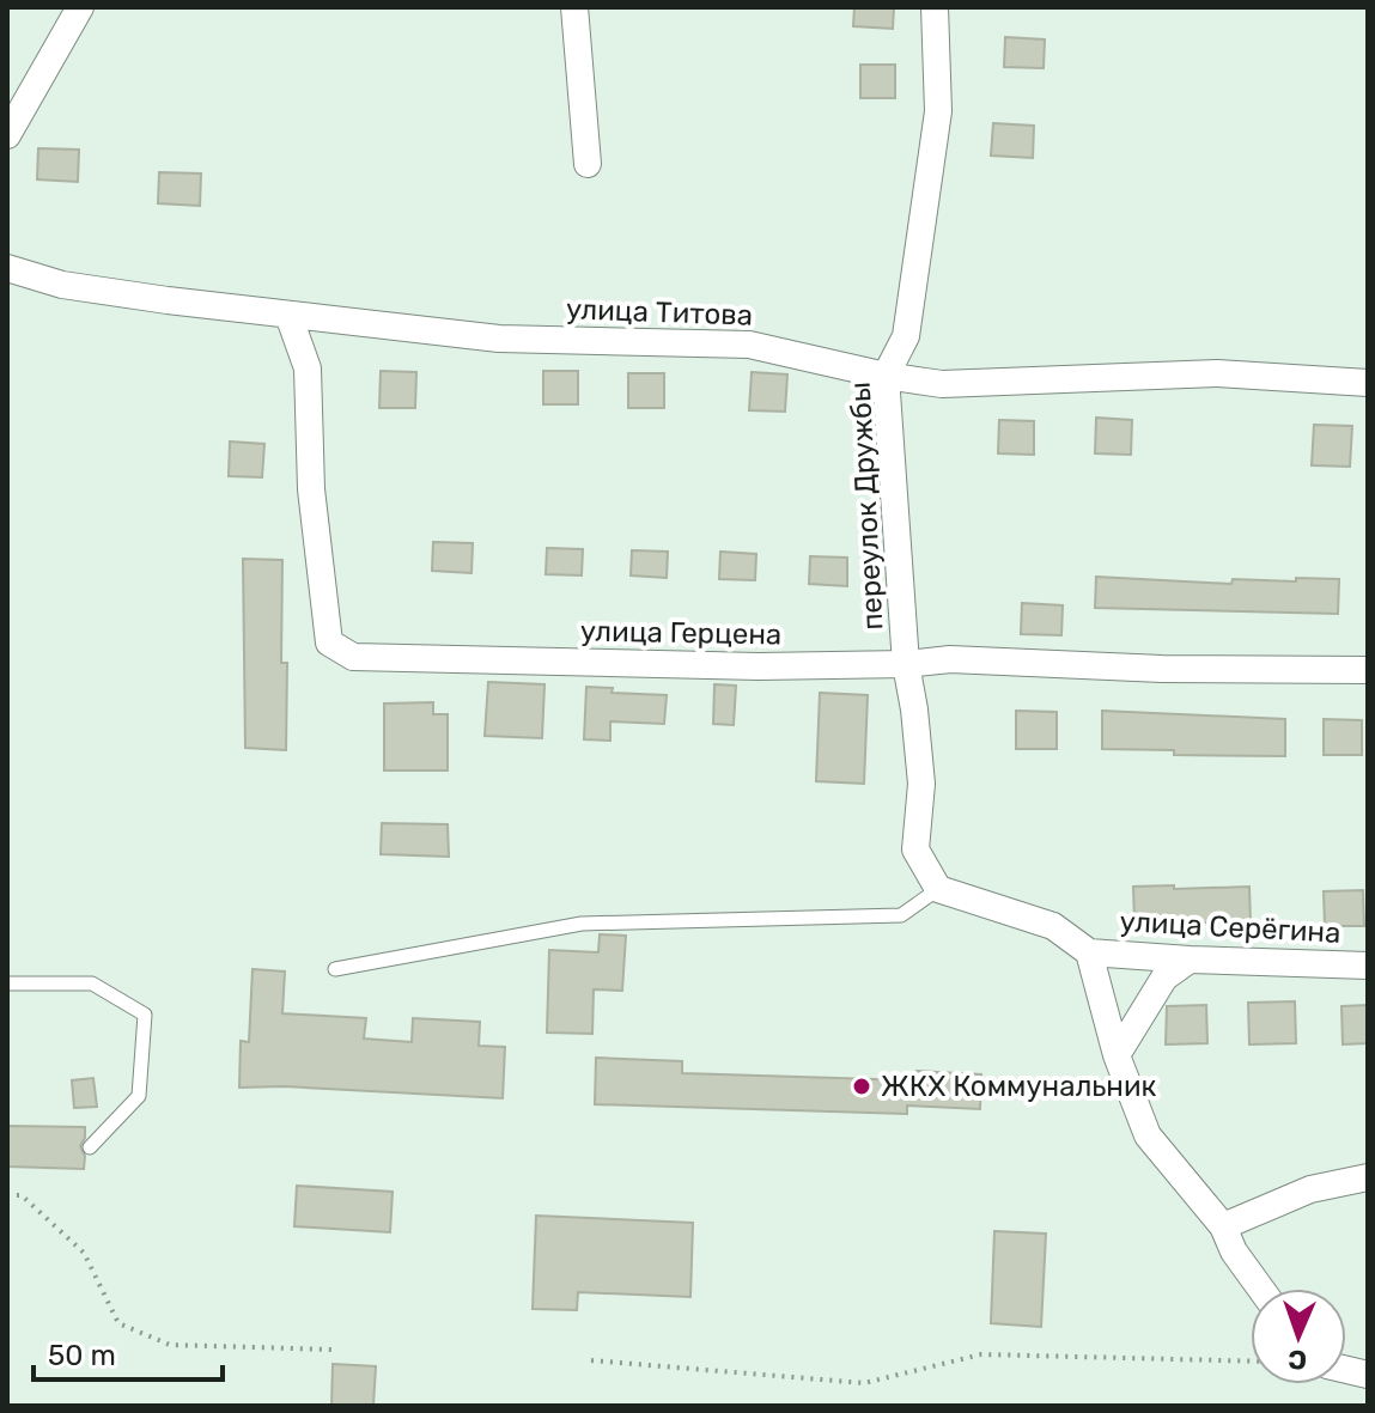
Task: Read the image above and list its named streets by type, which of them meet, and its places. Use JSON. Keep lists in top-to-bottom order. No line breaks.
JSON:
{"streets":{"street":["улица Титова","переулок Дружбы","улица Герцена","улица Серёгина"]},"crossings":[["улица Титова","переулок Дружбы"],["улица Титова","улица Герцена"],["переулок Дружбы","улица Герцена"]],"places":["ЖКХ Коммунальник"],"scale_bar":"50 m","north":"bottom"}
